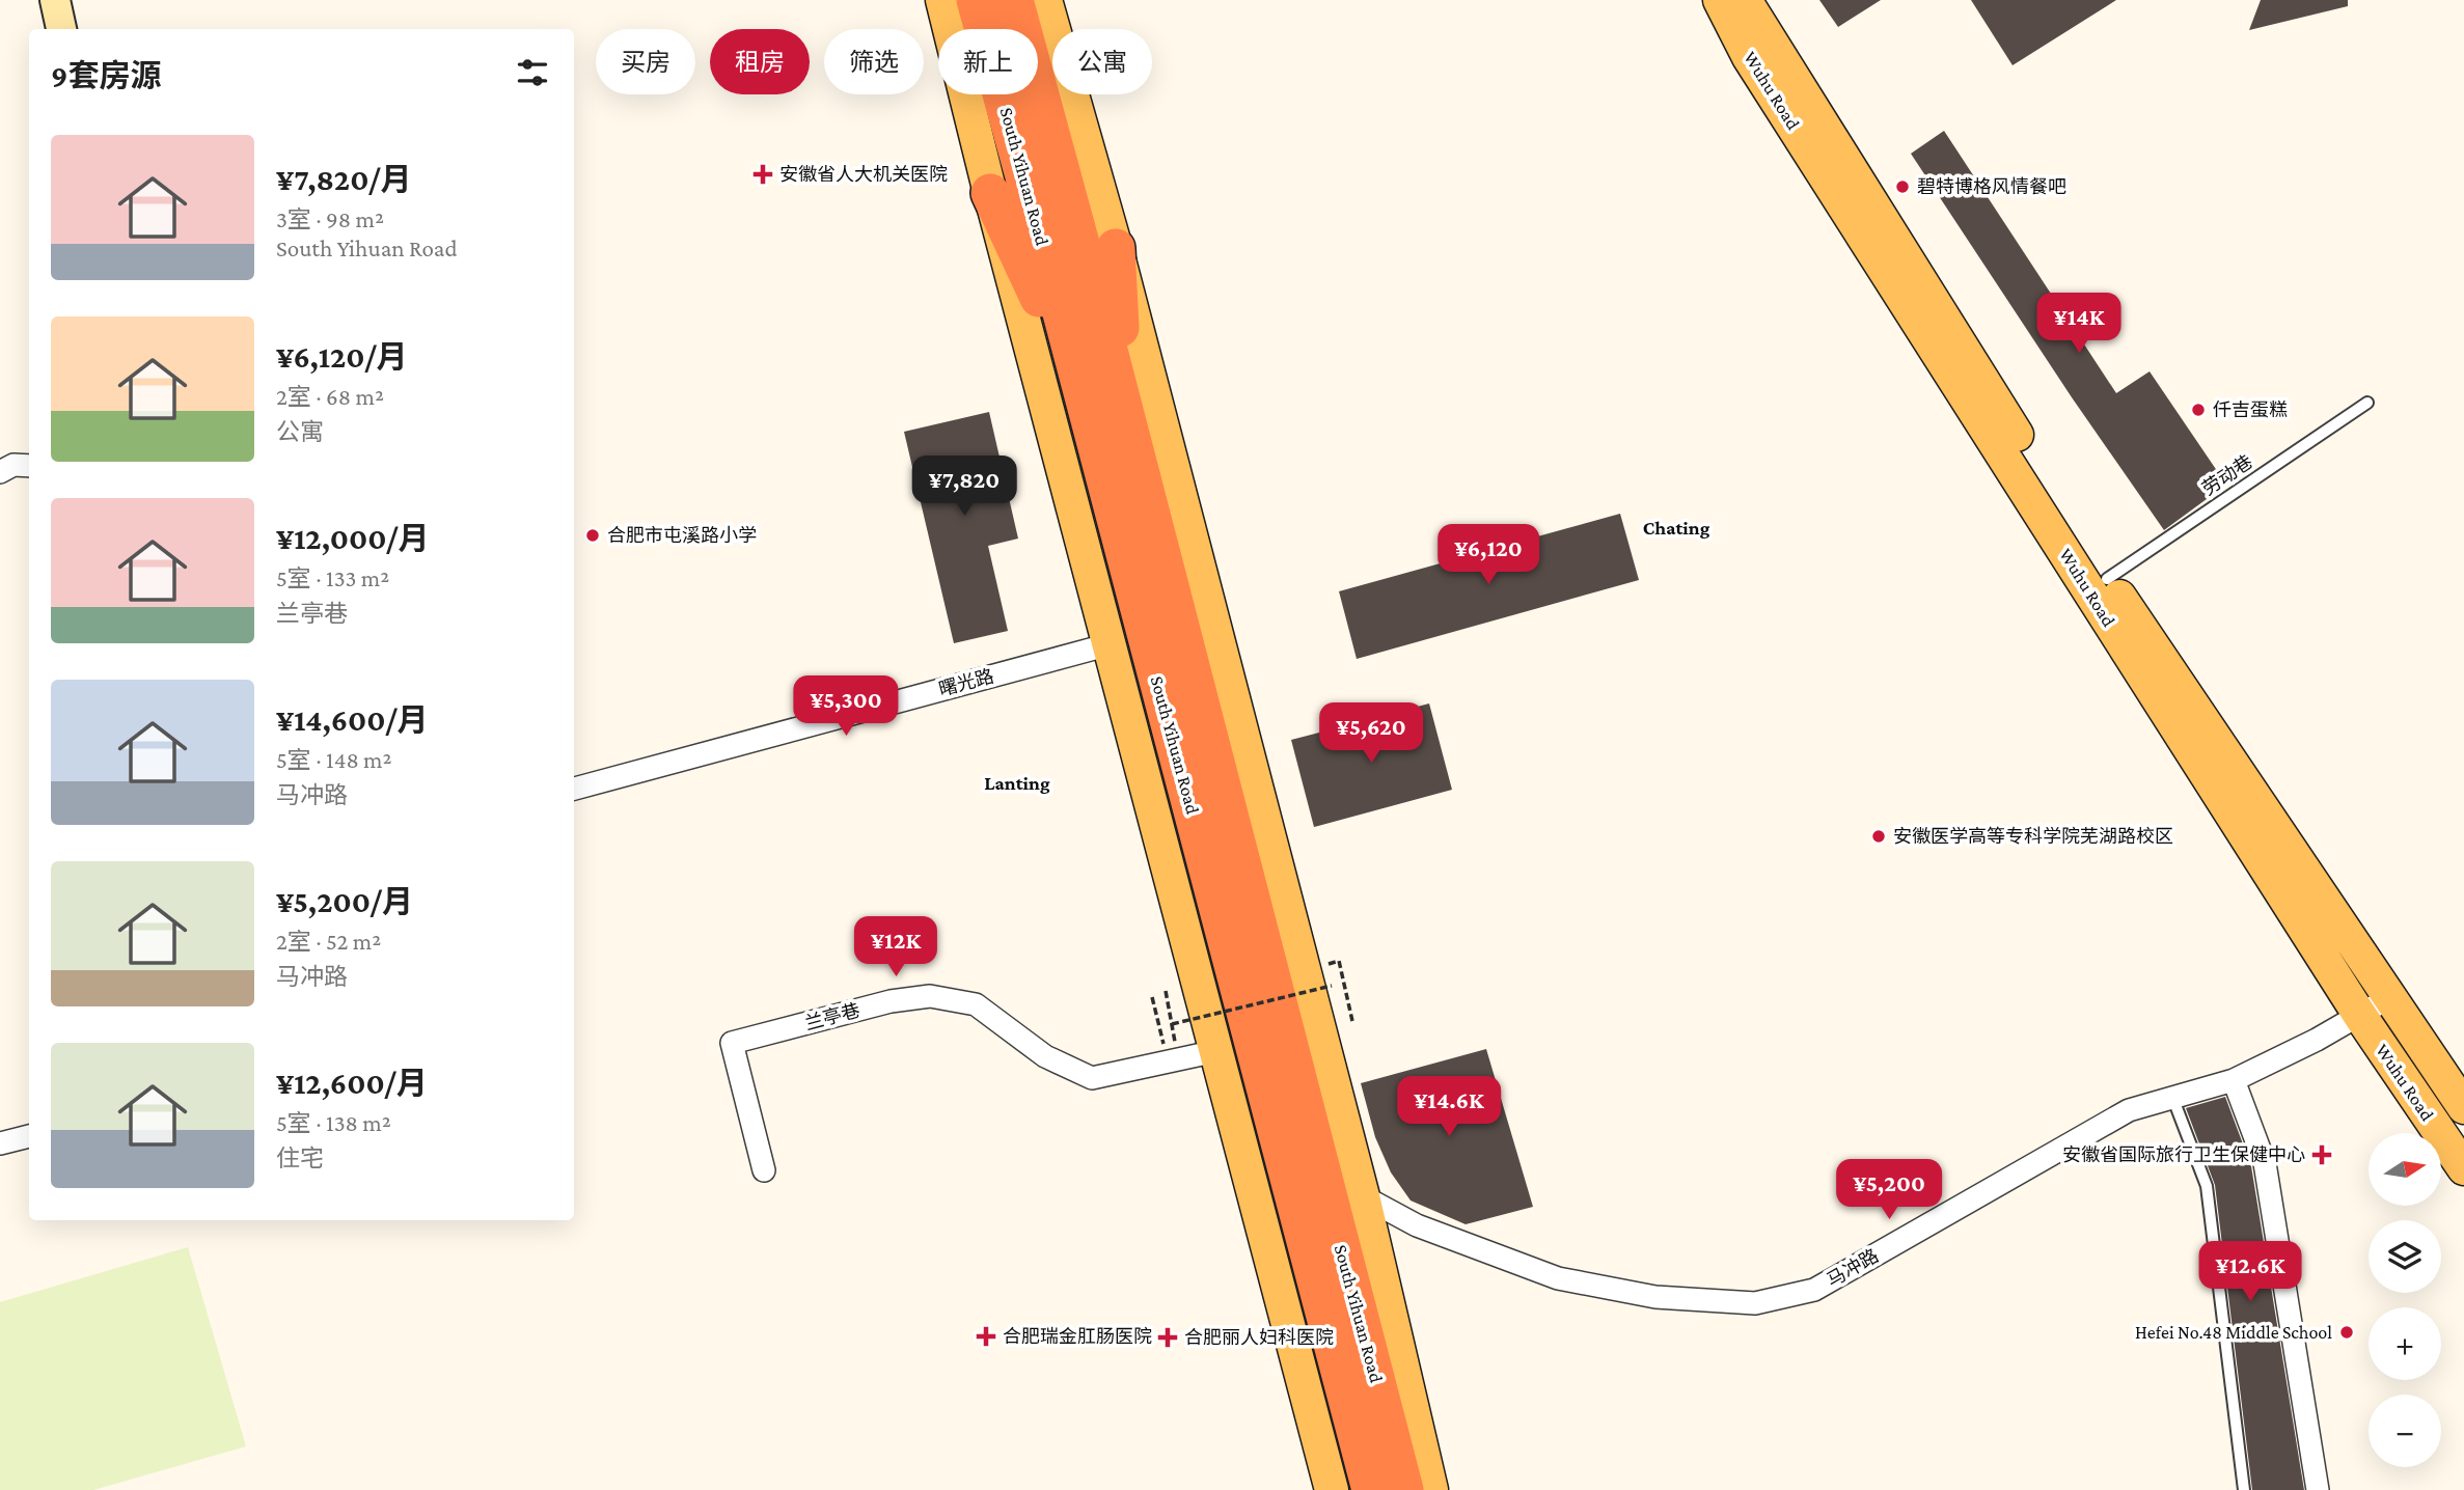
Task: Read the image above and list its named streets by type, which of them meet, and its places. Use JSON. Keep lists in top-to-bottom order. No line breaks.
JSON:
{"streets":{"highway":["South Yihuan Road"],"main road":["Wuhu Road"],"street":["曙光路","兰亭巷","马冲路"],"lane":["劳动巷"]},"crossings":[["Wuhu Road","劳动巷"],["Wuhu Road","马冲路"]],"districts":["Chating","Lanting"],"places":{"health":["安徽省人大机关医院","安徽省国际旅行卫生保健中心","合肥瑞金肛肠医院","合肥丽人妇科医院"],"other":["碧特博格风情餐吧","仟吉蛋糕","合肥市屯溪路小学","安徽医学高等专科学院芜湖路校区","Hefei No.48 Middle School"]},"north":"right","page":{"chip":["买房","租房","筛选","新上","公寓"],"heading":"9套房源","list":[{"name":"¥7,820/月","note":"3室 · 98 m² · South Yihuan Road"},{"name":"¥6,120/月","note":"2室 · 68 m² · 公寓"},{"name":"¥12,000/月","note":"5室 · 133 m² · 兰亭巷"},{"name":"¥14,600/月","note":"5室 · 148 m² · 马冲路"},{"name":"¥5,200/月","note":"2室 · 52 m² · 马冲路"},{"name":"¥12,600/月","note":"5室 · 138 m² · 住宅"}],"price":["¥14K","¥7,820","¥6,120","¥5,300","¥5,620","¥12K","¥14.6K","¥5,200","¥12.6K"],"map_buttons":["+","−"]}}
